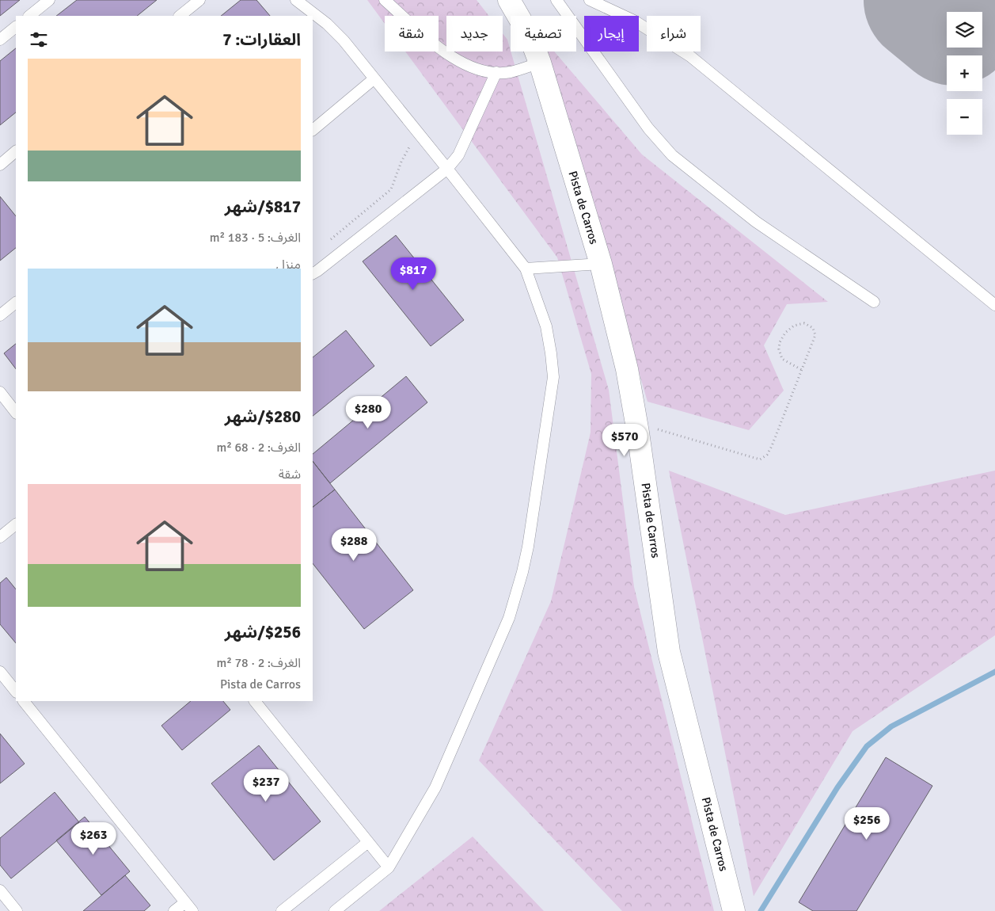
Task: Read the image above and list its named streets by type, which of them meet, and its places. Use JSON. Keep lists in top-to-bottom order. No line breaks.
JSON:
{"streets":{"street":["Pista de Carros"]},"page":{"map_buttons":["+","−"],"chip":["شراء","إيجار","تصفية","جديد","شقة"],"heading":"العقارات: 7","list":[{"name":"$817/شهر","note":"الغرف: 5 · 183 m² · منزل"},{"name":"$280/شهر","note":"الغرف: 2 · 68 m² · شقة"},{"name":"$256/شهر","note":"الغرف: 2 · 78 m² · Pista de Carros"}],"price":["$817","$280","$570","$288","$237","$256","$263"]}}
